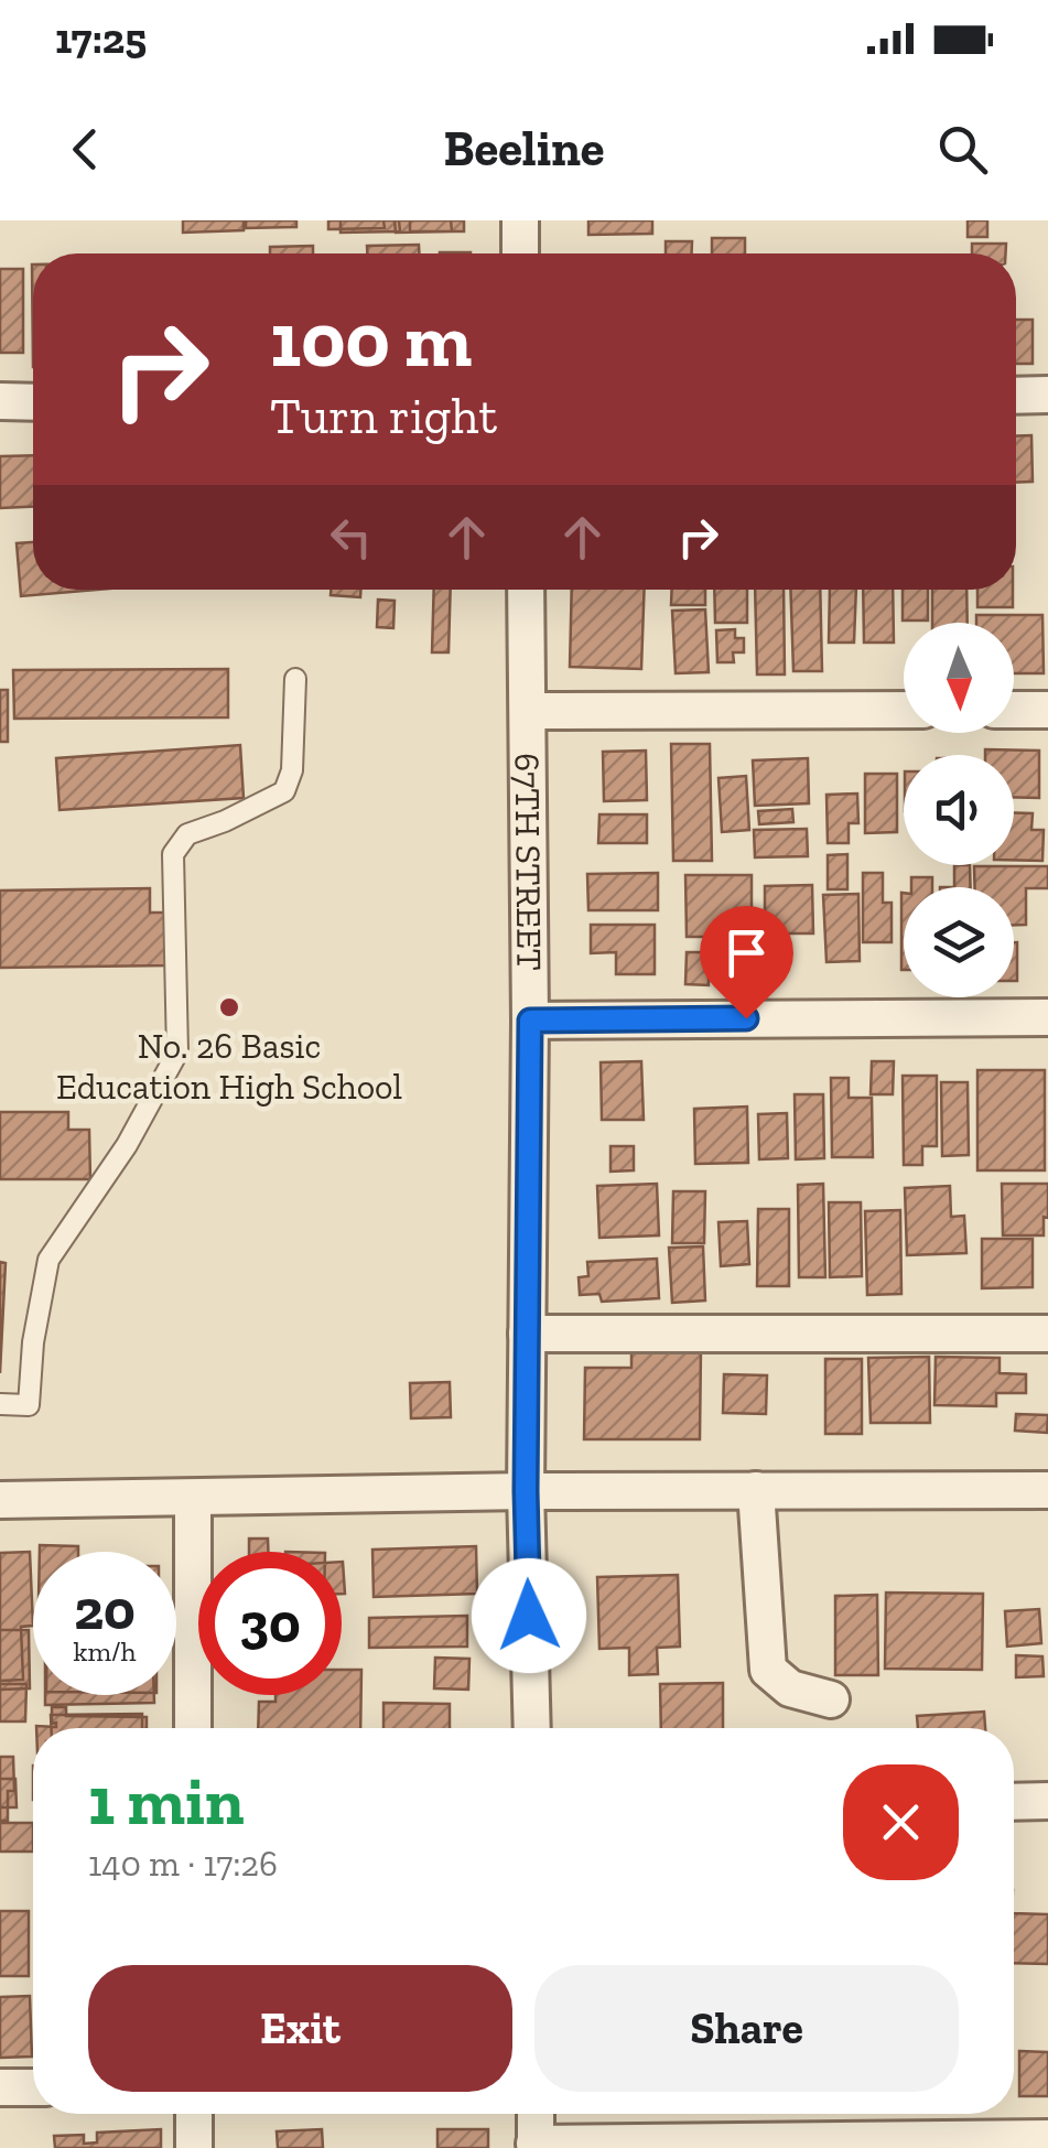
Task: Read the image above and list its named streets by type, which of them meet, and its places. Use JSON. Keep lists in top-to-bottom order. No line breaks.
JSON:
{"streets":{"street":["67TH STREET"]},"places":["No. 26 Basic Education High School"],"north":"bottom","page":{"status":"17:25","header":"Beeline","turn":["100 m","Turn right"],"speed":"20 km/h","limit":"30","heading":["1 min","140 m · 17:26"],"buttons":["Exit","Share"]}}
